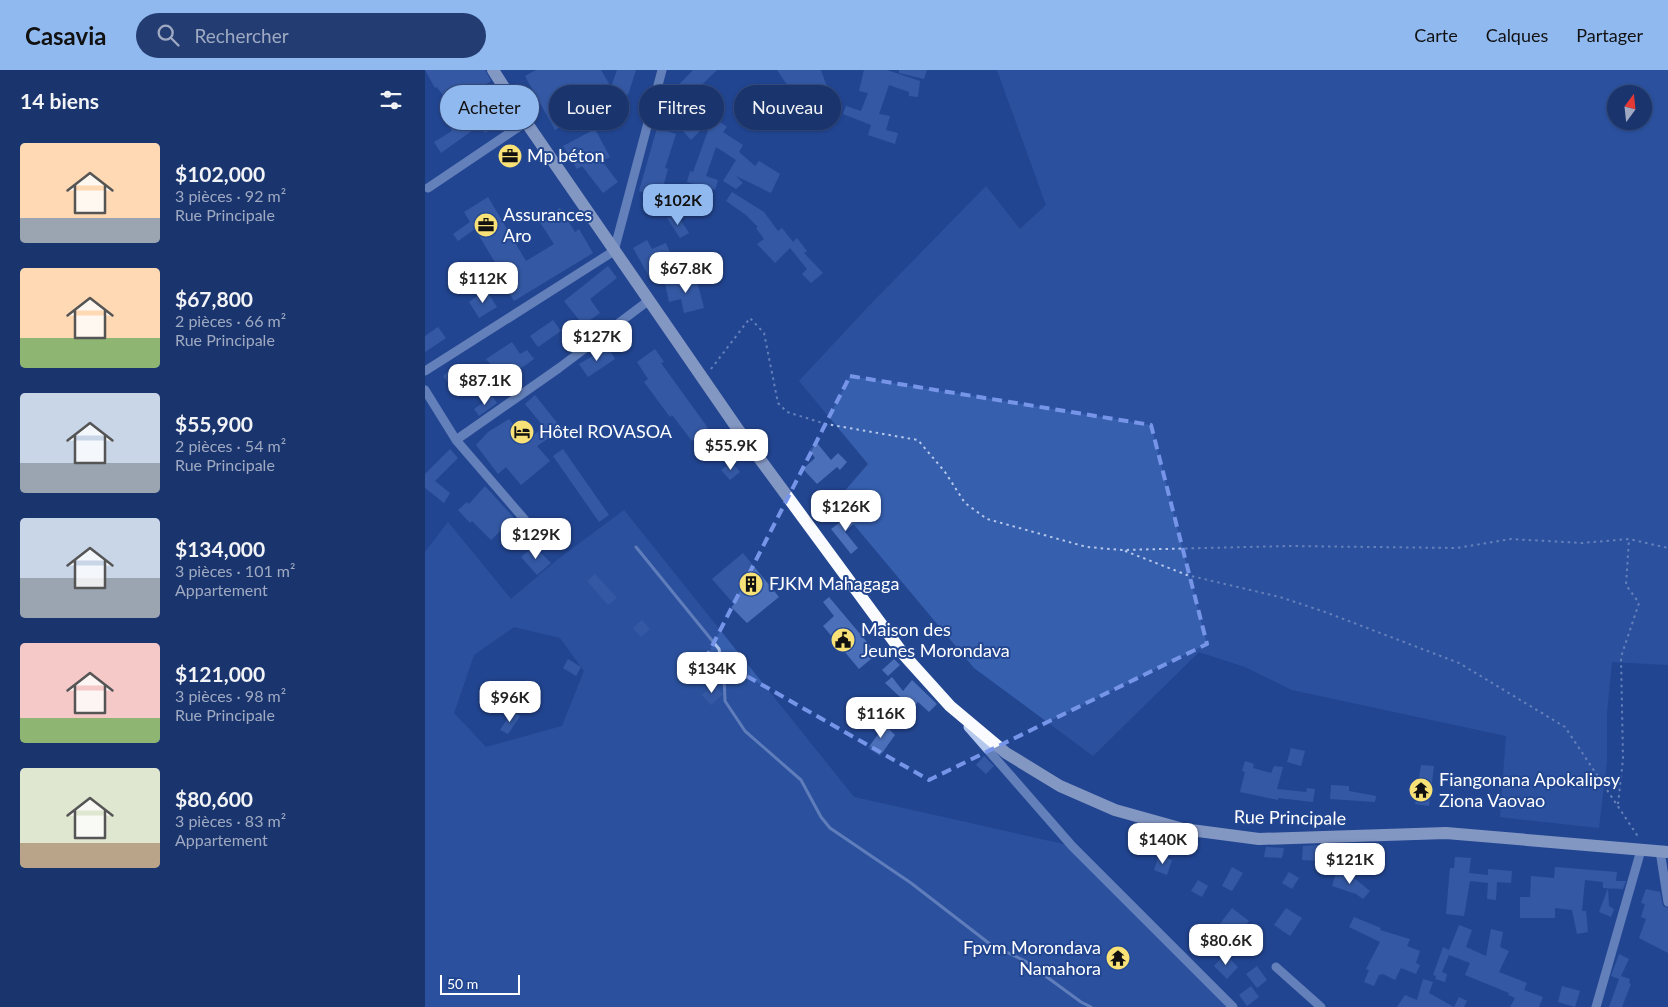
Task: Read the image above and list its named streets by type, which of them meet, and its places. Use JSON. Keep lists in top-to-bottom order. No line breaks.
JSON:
{"streets":{"main road":["Rue Principale"]},"places":{"office":["Mp béton","Assurances Aro"],"hotel":["Hôtel ROVASOA"],"building":["FJKM Mahagaga"],"public building":["Maison des Jeunes Morondava"],"temple":["Fiangonana Apokalipsy Ziona Vaovao","Fpvm Morondava Namahora"]},"scale_bar":"50 m","north":"top","page":{"header":"Casavia","search":"Rechercher","nav":["Carte","Calques","Partager"],"heading":"14 biens","chip":["Acheter","Louer","Filtres","Nouveau"],"list":[{"name":"$102,000","note":"3 pièces · 92 m² · Rue Principale"},{"name":"$67,800","note":"2 pièces · 66 m² · Rue Principale"},{"name":"$55,900","note":"2 pièces · 54 m² · Rue Principale"},{"name":"$134,000","note":"3 pièces · 101 m² · Appartement"},{"name":"$121,000","note":"3 pièces · 98 m² · Rue Principale"},{"name":"$80,600","note":"3 pièces · 83 m² · Appartement"}],"price":["$102K","$67.8K","$112K","$127K","$87.1K","$55.9K","$126K","$129K","$134K","$96K","$116K","$140K","$121K","$80.6K"],"scale":"50 m"}}
